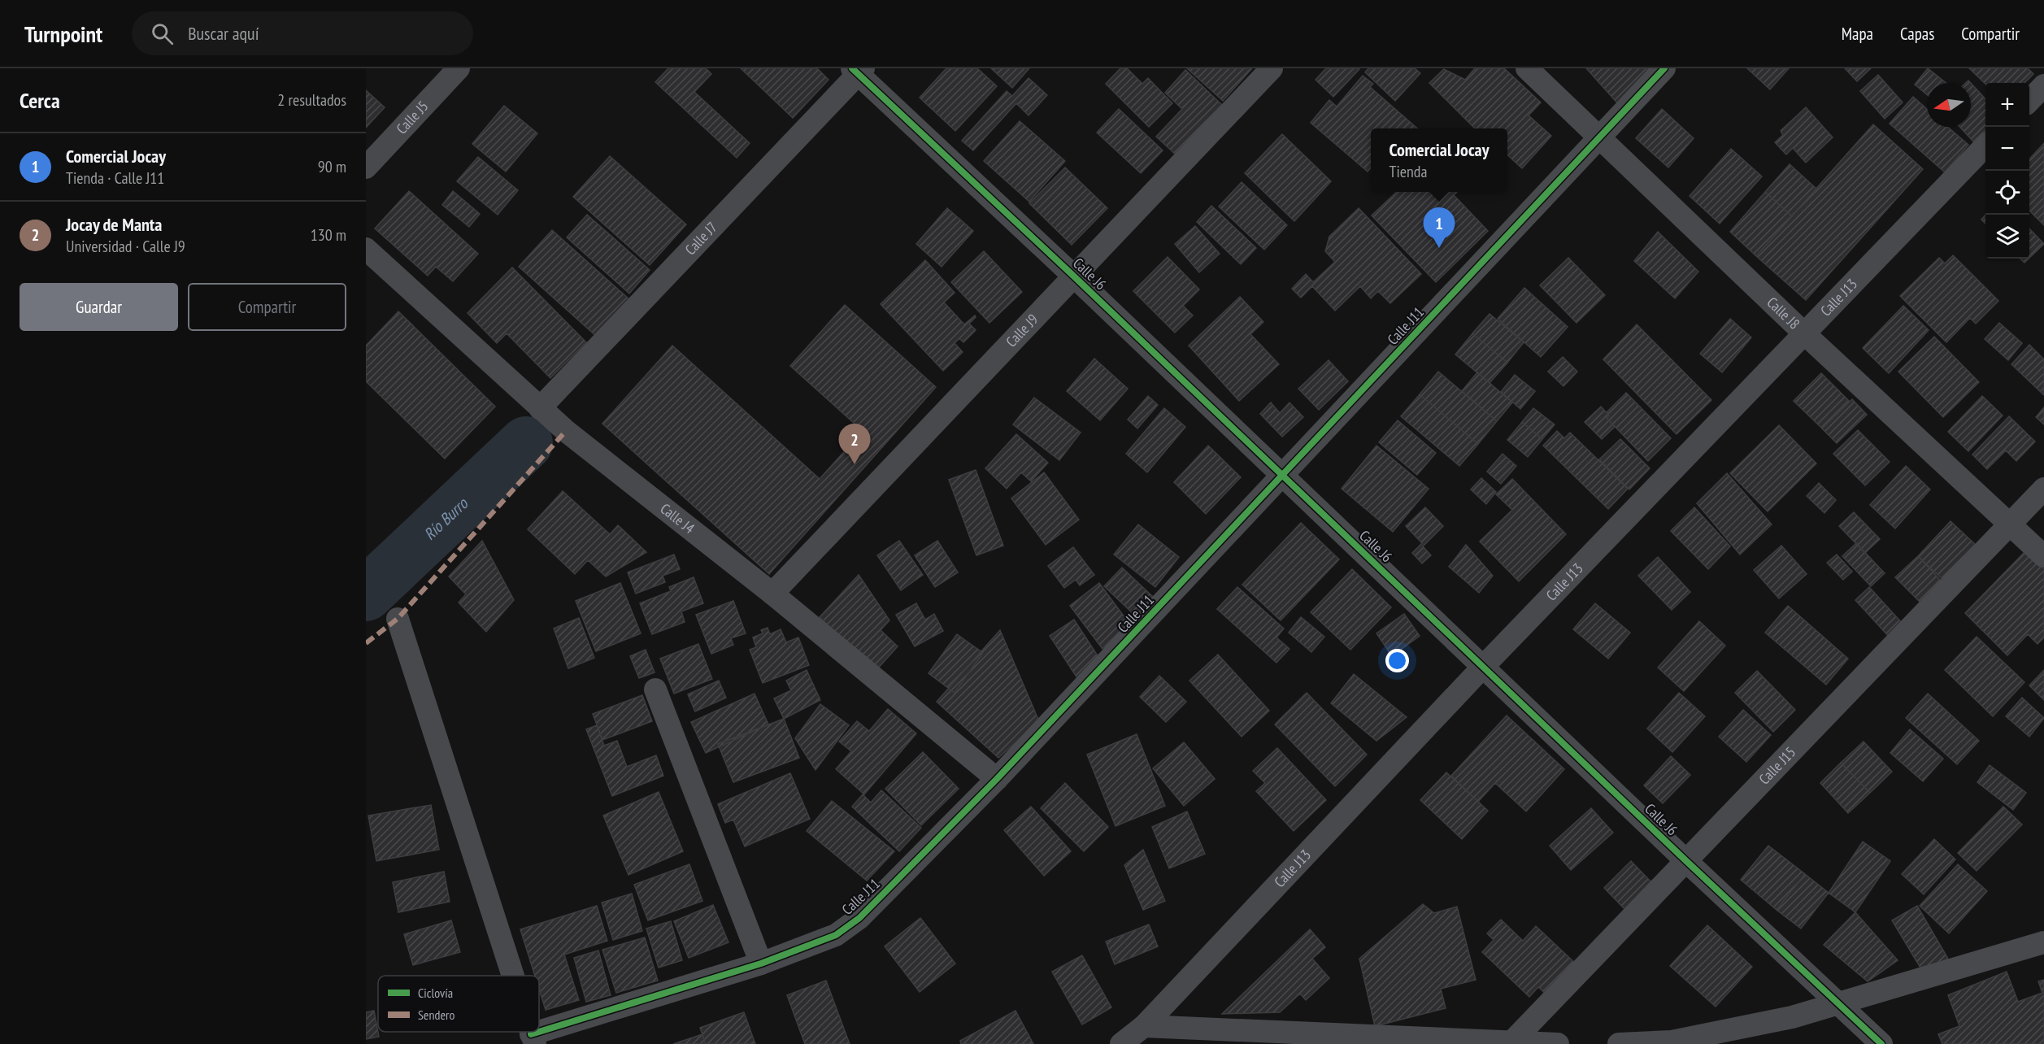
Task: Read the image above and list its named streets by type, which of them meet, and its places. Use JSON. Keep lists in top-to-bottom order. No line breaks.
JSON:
{"streets":{"street":["Calle J5","Calle J7","Calle J6","Calle J13","Calle J8","Calle J11","Calle J9","Calle J4","Calle J15"]},"crossings":[["Calle J7","Calle J6"],["Calle J7","Calle J4"],["Calle J6","Calle J13"],["Calle J6","Calle J11"],["Calle J6","Calle J9"],["Calle J6","Calle J15"],["Calle J13","Calle J8"],["Calle J8","Calle J11"],["Calle J8","Calle J15"],["Calle J11","Calle J4"],["Calle J9","Calle J4"]],"water":["Río Burro"],"legend":["Ciclovía","Sendero"],"north":"left","page":{"header":"Turnpoint","search":"Buscar aquí","nav":["Mapa","Capas","Compartir"],"heading":["Cerca","2 resultados"],"map_buttons":["+","−"],"popup":["Comercial Jocay","Tienda"],"list":[{"mark":"1","name":"Comercial Jocay","note":"Tienda · Calle J11","value":"90 m"},{"mark":"2","name":"Jocay de Manta","note":"Universidad · Calle J9","value":"130 m"}],"pins":["1","2"],"buttons":["Guardar","Compartir"]}}
